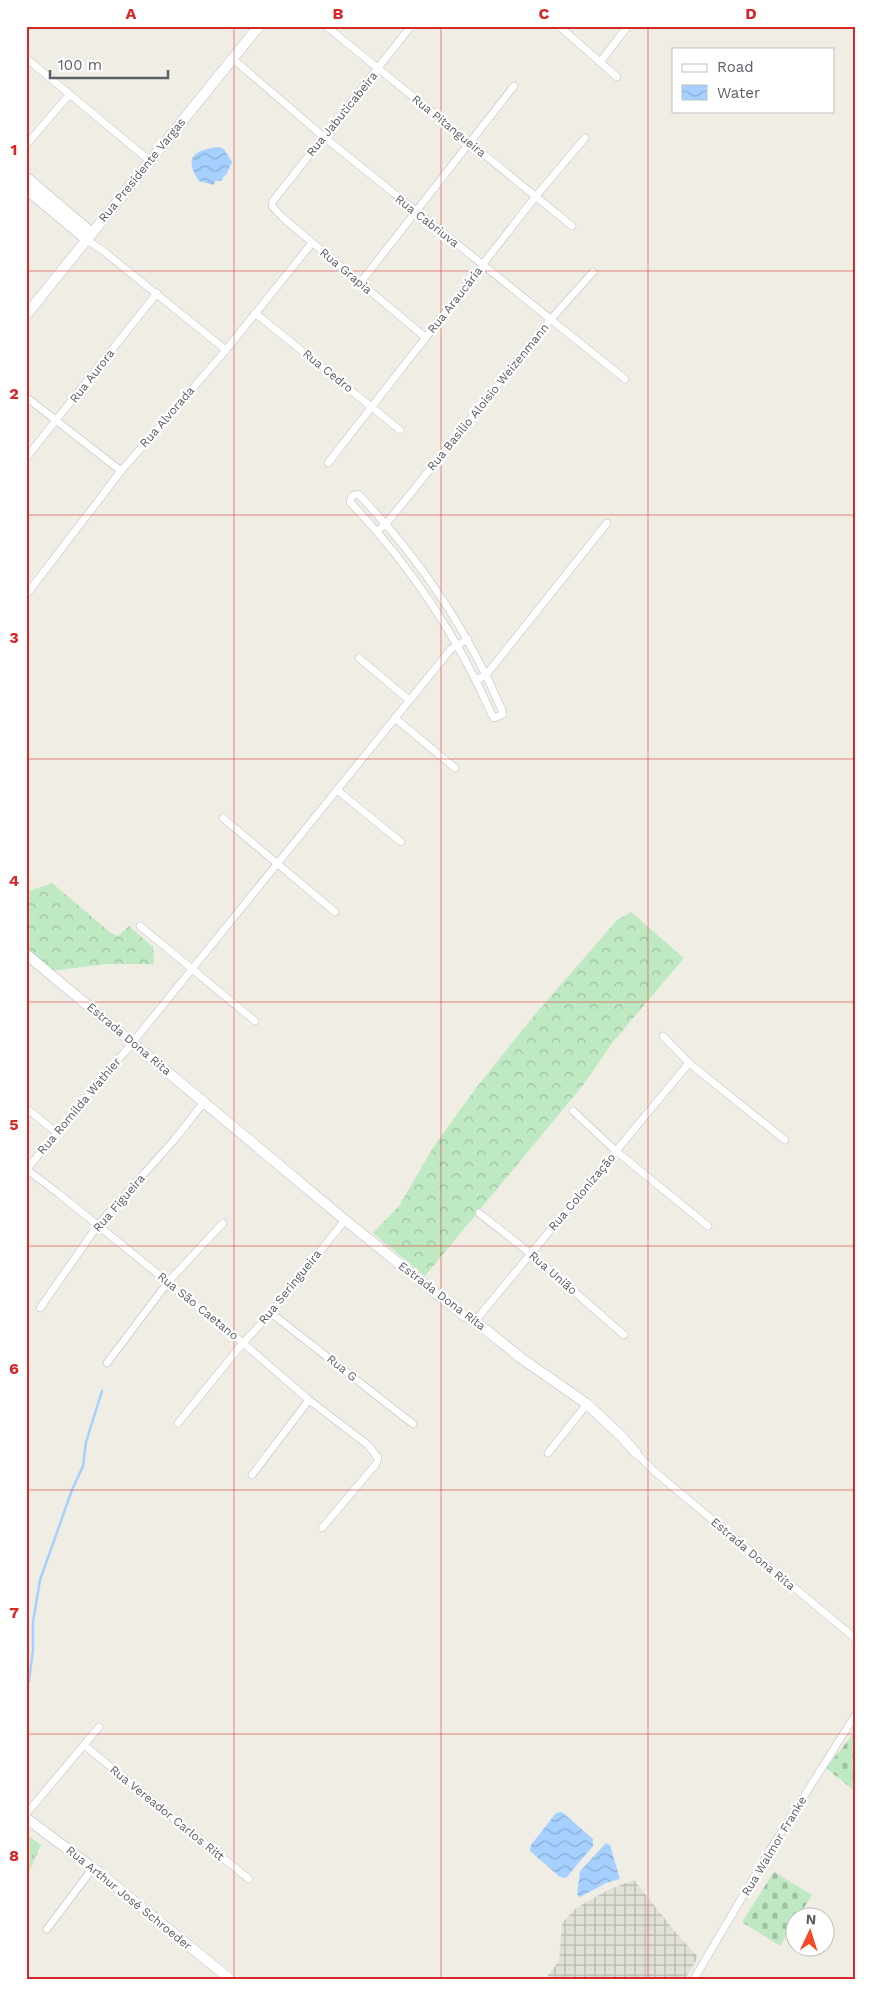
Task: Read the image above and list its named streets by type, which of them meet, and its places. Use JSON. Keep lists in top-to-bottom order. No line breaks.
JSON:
{"streets":{"street":["Rua Jabuticabeira","Rua Pitangueira","Rua Presidente Vargas","Rua Cabriuva","Rua Grapia","Rua Araucária","Rua Cedro","Rua Aurora","Rua Basilio Aloisio Weizenmann","Rua Alvorada","Estrada Dona Rita","Rua Romilda Wathier","Rua Colonização","Rua Figueira","Rua União","Rua Seringueira","Rua São Caetano","Rua G","Rua Vereador Carlos Ritt","Rua Walmor Franke","Rua Arthur José Schroeder"]},"crossings":[["Rua Jabuticabeira","Rua Pitangueira"],["Rua Jabuticabeira","Rua Cabriuva"],["Rua Jabuticabeira","Rua Grapia"],["Rua Pitangueira","Rua Araucária"],["Rua Presidente Vargas","Rua Cabriuva"],["Rua Cabriuva","Rua Araucária"],["Rua Cabriuva","Rua Basilio Aloisio Weizenmann"],["Rua Grapia","Rua Araucária"],["Rua Grapia","Rua Alvorada"],["Rua Araucária","Rua Cedro"],["Rua Cedro","Rua Alvorada"],["Estrada Dona Rita","Rua Romilda Wathier"],["Estrada Dona Rita","Rua Colonização"],["Estrada Dona Rita","Rua Figueira"],["Estrada Dona Rita","Rua Seringueira"],["Rua Romilda Wathier","Rua São Caetano"],["Rua Colonização","Rua União"],["Rua Figueira","Rua São Caetano"],["Rua Seringueira","Rua São Caetano"],["Rua Seringueira","Rua G"]],"legend":["Road","Water"],"scale_bar":"100 m","north":"top","grid":{"columns":["A","B","C","D"],"rows":["1","2","3","4","5","6","7","8"]}}
